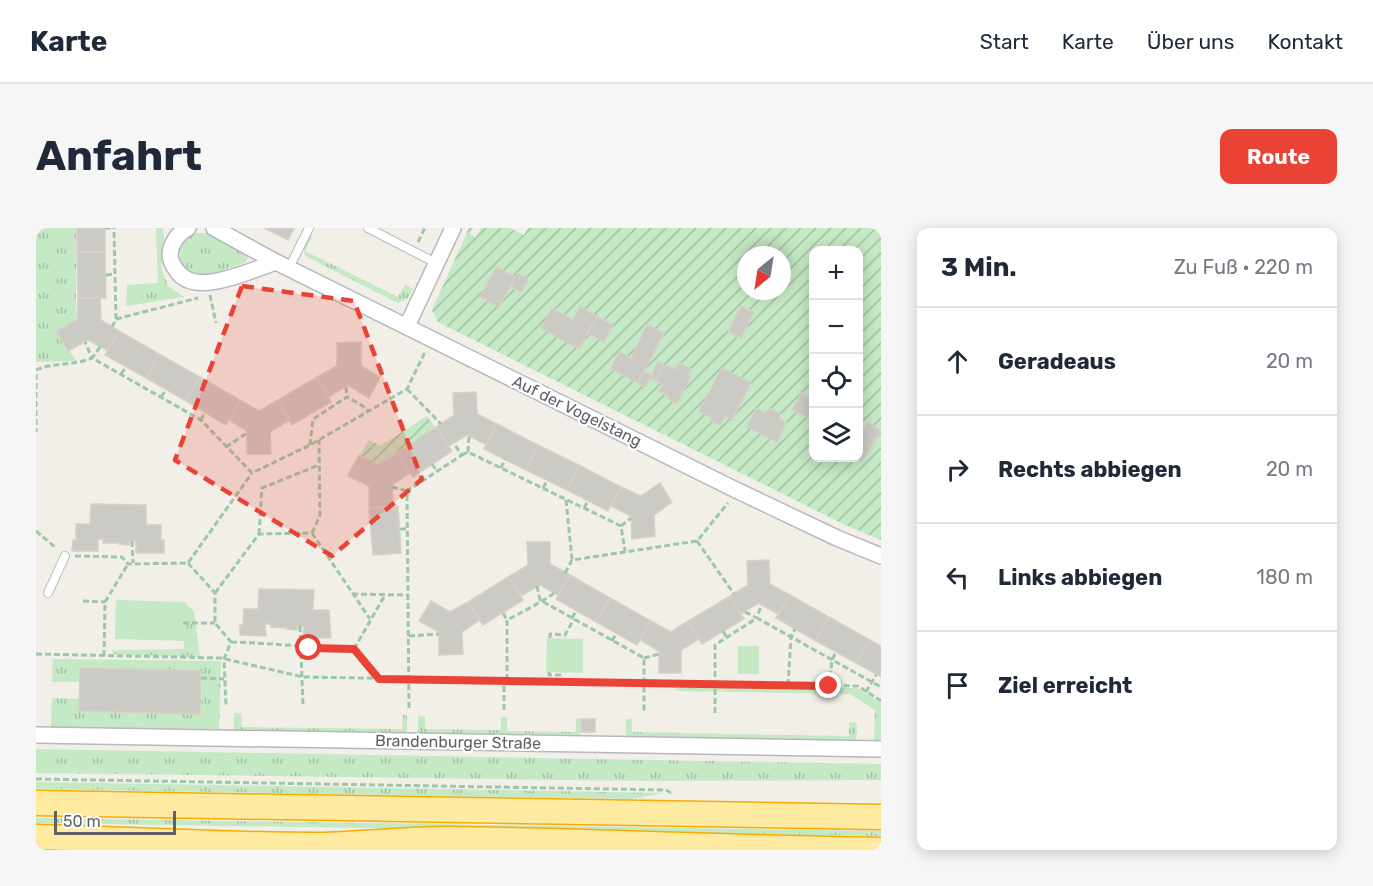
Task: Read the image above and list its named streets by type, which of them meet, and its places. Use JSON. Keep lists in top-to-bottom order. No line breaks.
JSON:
{"streets":{"street":["Auf der Vogelstang","Brandenburger Straße"]},"scale_bar":"50 m","north":"bottom left","page":{"header":"Karte","nav":["Start","Karte","Über uns","Kontakt"],"buttons":"Route","title":"Anfahrt","heading":["3 Min.","Zu Fuß · 220 m"],"map_buttons":["+","−"],"list":[["Geradeaus","20 m"],["Rechts abbiegen","20 m"],["Links abbiegen","180 m"],"Ziel erreicht"],"scale":"50 m"}}
